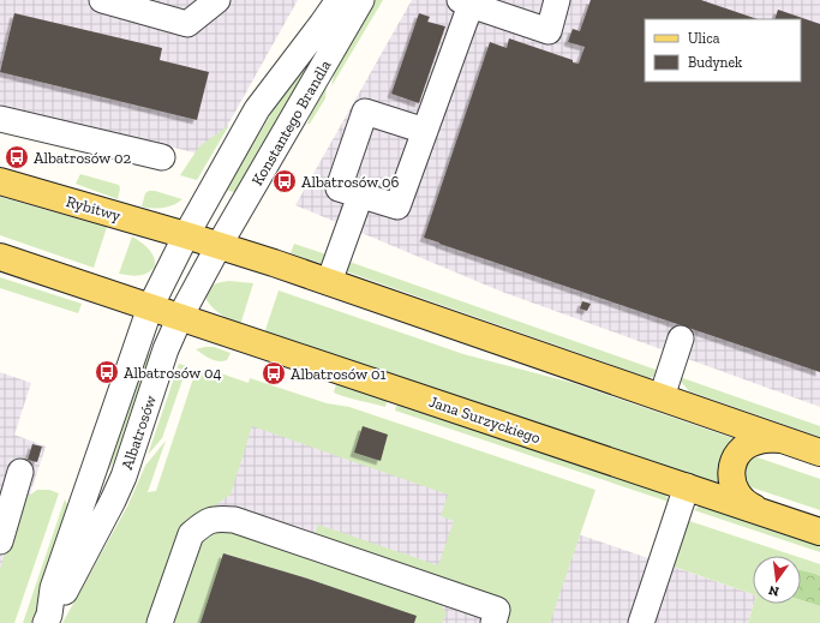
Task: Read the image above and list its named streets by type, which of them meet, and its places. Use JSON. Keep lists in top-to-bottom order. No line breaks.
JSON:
{"streets":{"main road":["Rybitwy","Jana Surzyckiego"],"street":["Konstantego Brandla","Albatrosów"]},"crossings":[["Konstantego Brandla","Rybitwy"],["Konstantego Brandla","Albatrosów"],["Rybitwy","Albatrosów"],["Jana Surzyckiego","Albatrosów"]],"places":{"bus stop":["Albatrosów 02","Albatrosów 06","Albatrosów 04","Albatrosów 01"]},"legend":["Ulica","Budynek"],"north":"bottom"}
